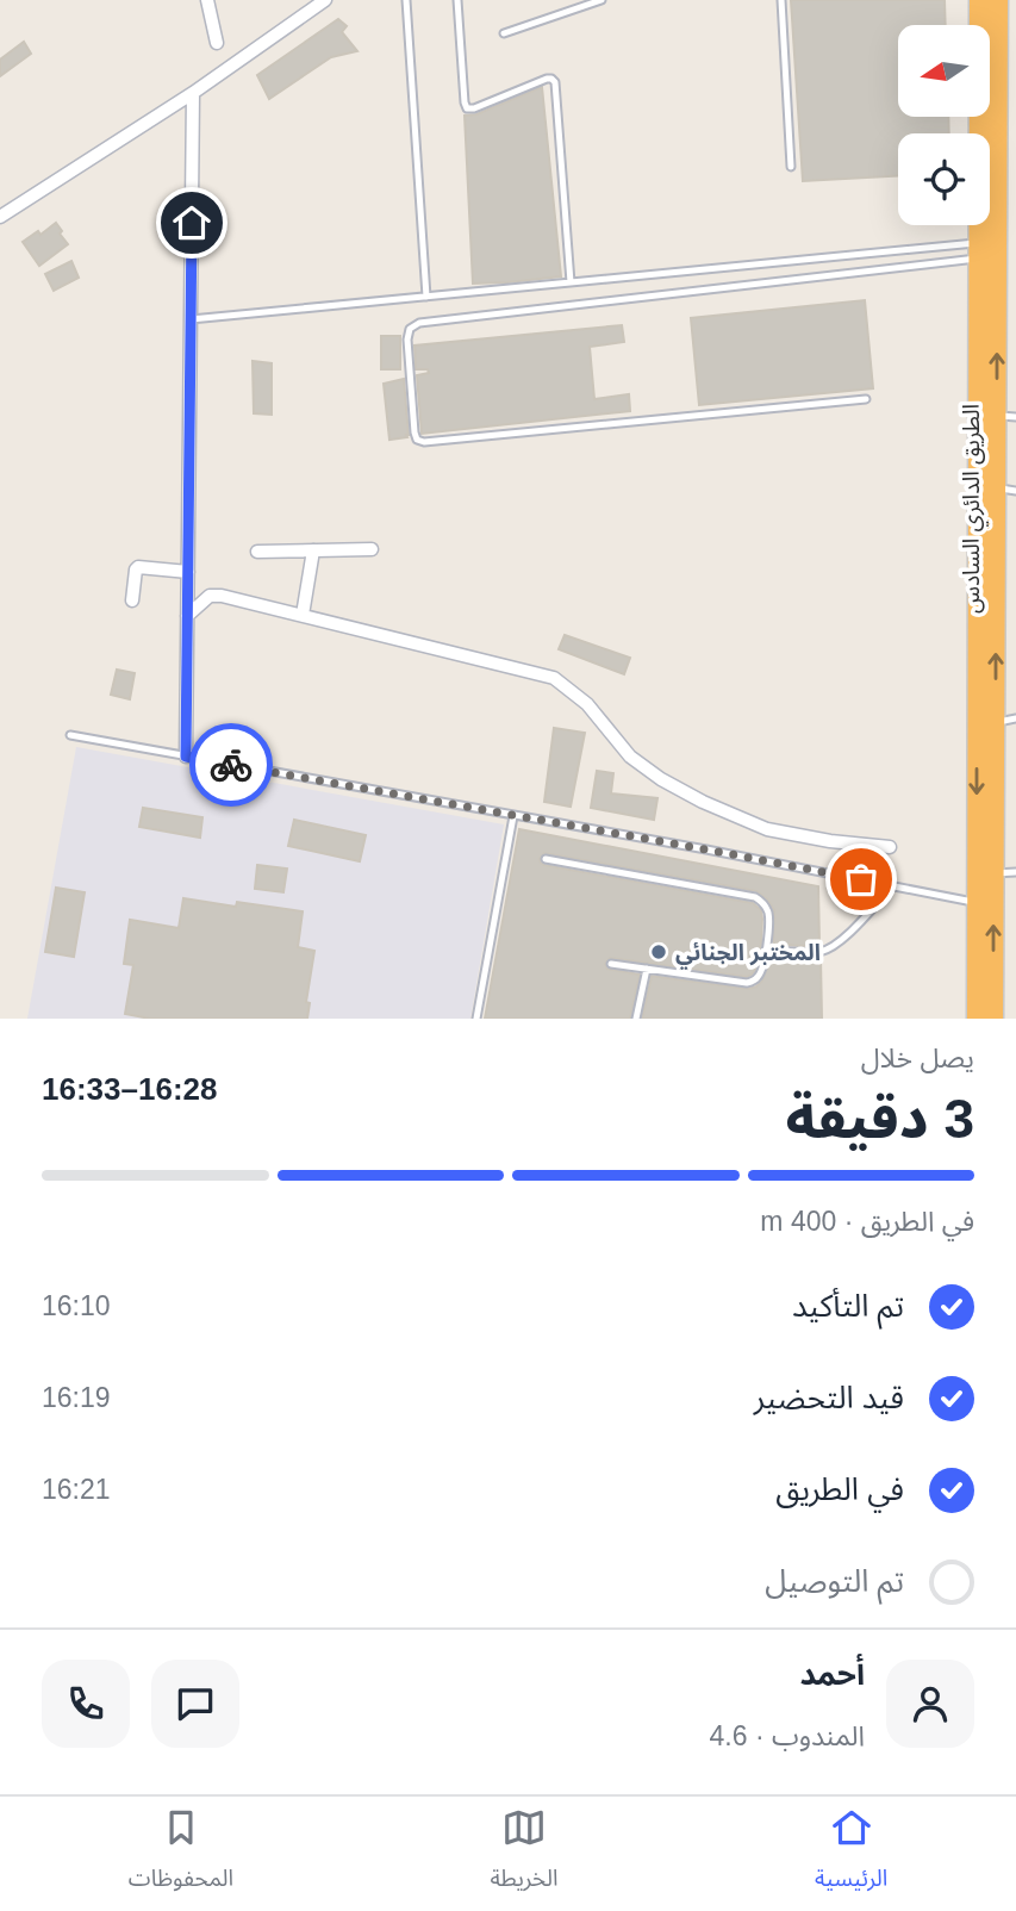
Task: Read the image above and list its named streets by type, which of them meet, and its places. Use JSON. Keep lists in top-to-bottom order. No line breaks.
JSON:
{"streets":{"highway":["الطريق الدائري السادس"]},"places":["المختبر الجنائي"],"north":"left","page":{"heading":["3 دقيقة","يصل خلال","16:28–16:33"],"panel":["أحمد","المندوب · 4.6"],"bar":"في الطريق · 400 m","list":[["تم التأكيد","16:10"],["قيد التحضير","16:19"],["في الطريق","16:21"],"تم التوصيل"],"tabs":["الرئيسية","الخريطة","المحفوظات"]}}
